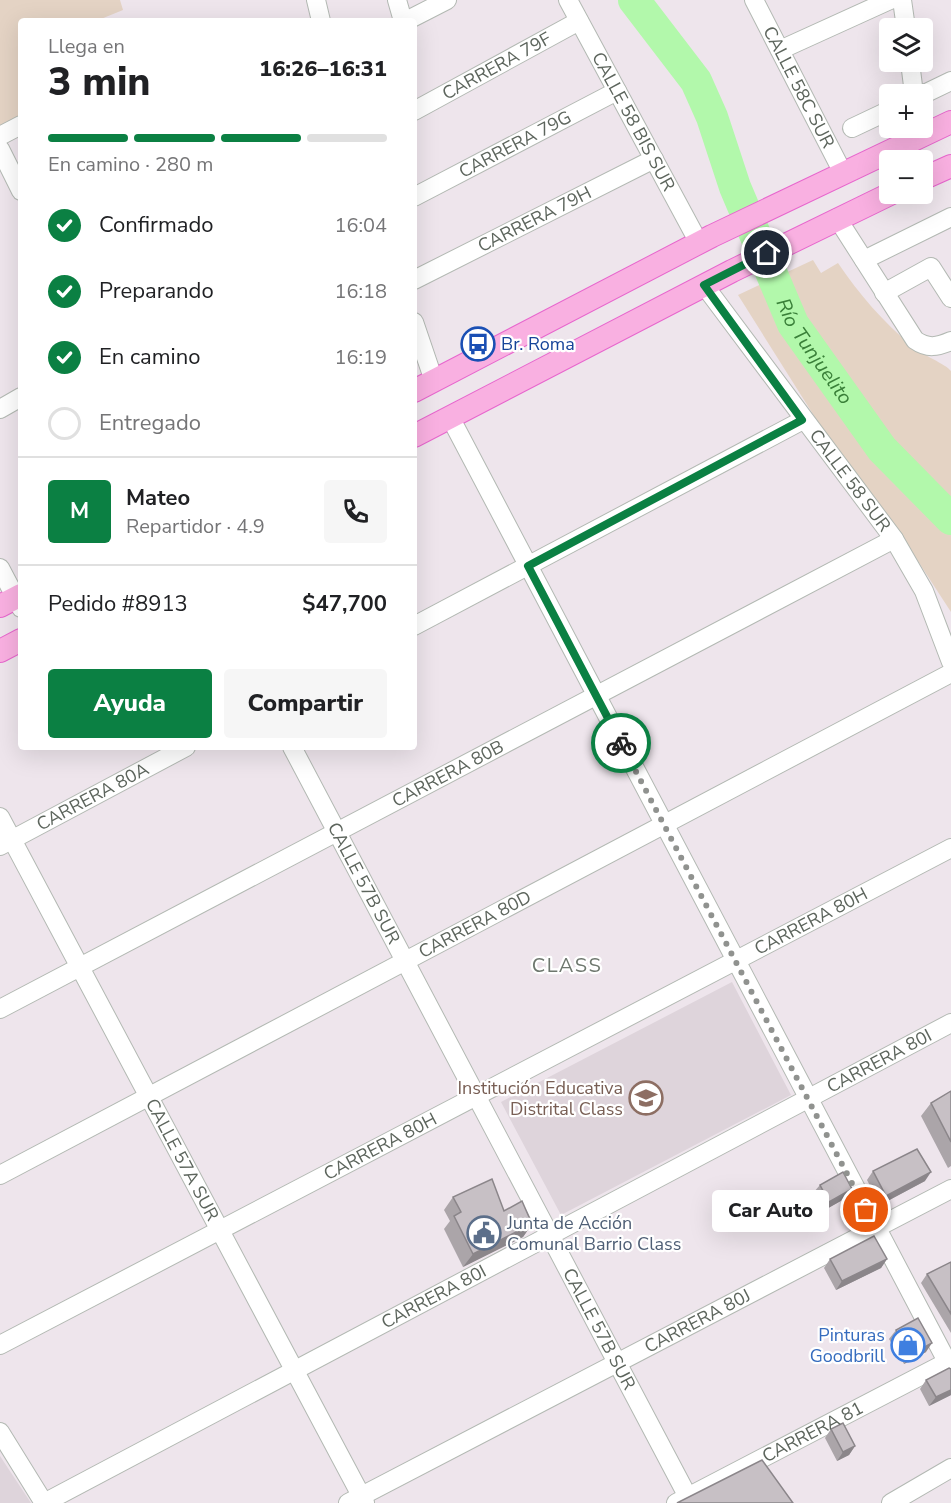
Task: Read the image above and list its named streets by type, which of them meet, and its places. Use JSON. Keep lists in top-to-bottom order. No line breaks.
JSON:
{"streets":{"street":["CARRERA 79F","CALLE 58C SUR","CALLE 58 BIS SUR","CARRERA 79G","CARRERA 79H","CALLE 58 SUR","CARRERA 80B","CARRERA 80A","CALLE 57B SUR","CARRERA 80H","CARRERA 80D","CARRERA 80I","CALLE 57A SUR","CARRERA 80J","CARRERA 81"]},"crossings":[["CARRERA 79F","CALLE 58 BIS SUR"],["CALLE 58 BIS SUR","CARRERA 79G"],["CALLE 58 BIS SUR","CARRERA 79H"],["CALLE 58 SUR","CARRERA 80B"],["CARRERA 80B","CALLE 57B SUR"],["CARRERA 80B","CALLE 57A SUR"],["CARRERA 80A","CALLE 57A SUR"],["CALLE 57B SUR","CARRERA 80H"],["CALLE 57B SUR","CARRERA 80D"],["CALLE 57B SUR","CARRERA 80I"],["CALLE 57B SUR","CARRERA 80J"],["CALLE 57B SUR","CARRERA 81"],["CARRERA 80H","CALLE 57A SUR"],["CARRERA 80D","CALLE 57A SUR"],["CARRERA 80I","CALLE 57A SUR"],["CALLE 57A SUR","CARRERA 80J"]],"districts":["CLASS"],"water":["Río Tunjuelito"],"places":{"bus stop":["Br. Roma"],"school or university":["Institución Educativa Distrital Class"],"other":["Car Auto"],"public building":["Junta de Acción Comunal Barrio Class"],"shop":["Pinturas Goodbrill"]},"page":{"map_buttons":["+","−"],"heading":["3 min","Llega en","16:26–16:31"],"panel":["Mateo","Repartidor · 4.9","Pedido #8913","$47,700"],"bar":"En camino · 280 m","list":[["Confirmado","16:04"],["Preparando","16:18"],["En camino","16:19"],"Entregado"],"round":"M","buttons":["Ayuda","Compartir"],"bubble":"Car Auto"}}
